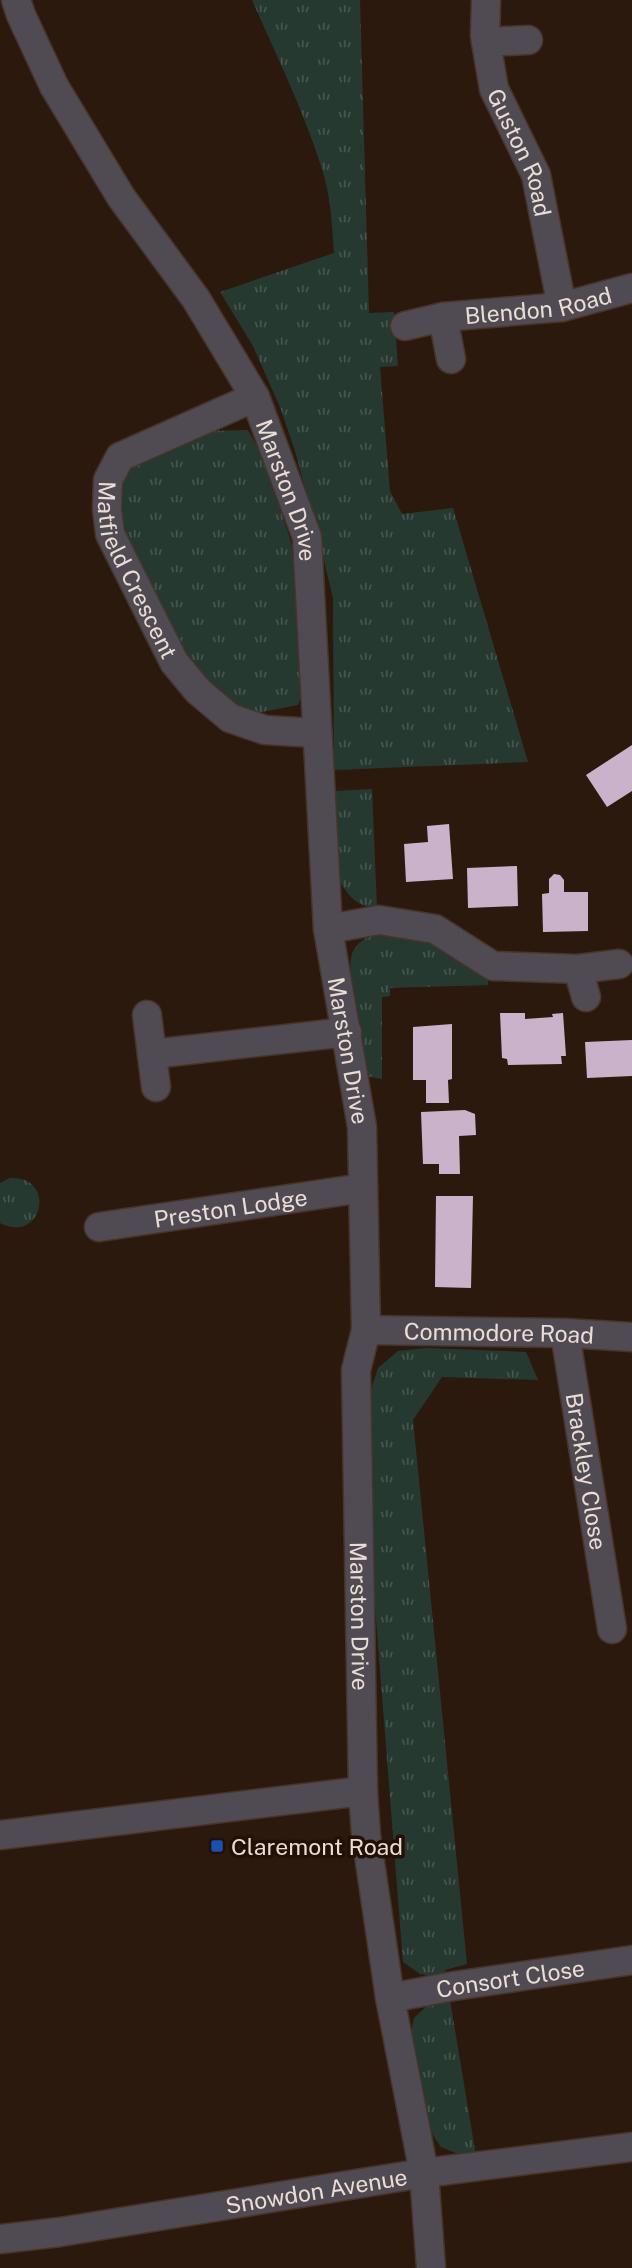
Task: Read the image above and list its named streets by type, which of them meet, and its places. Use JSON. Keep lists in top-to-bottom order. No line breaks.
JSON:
{"streets":{"street":["Guston Road","Blendon Road","Marston Drive","Matfield Crescent","Preston Lodge","Commodore Road","Brackley Close","Consort Close","Snowdon Avenue"]},"crossings":[["Guston Road","Blendon Road"],["Marston Drive","Matfield Crescent"],["Marston Drive","Preston Lodge"],["Marston Drive","Commodore Road"],["Marston Drive","Consort Close"],["Marston Drive","Snowdon Avenue"],["Commodore Road","Brackley Close"]],"places":{"transit":["Claremont Road"]}}
